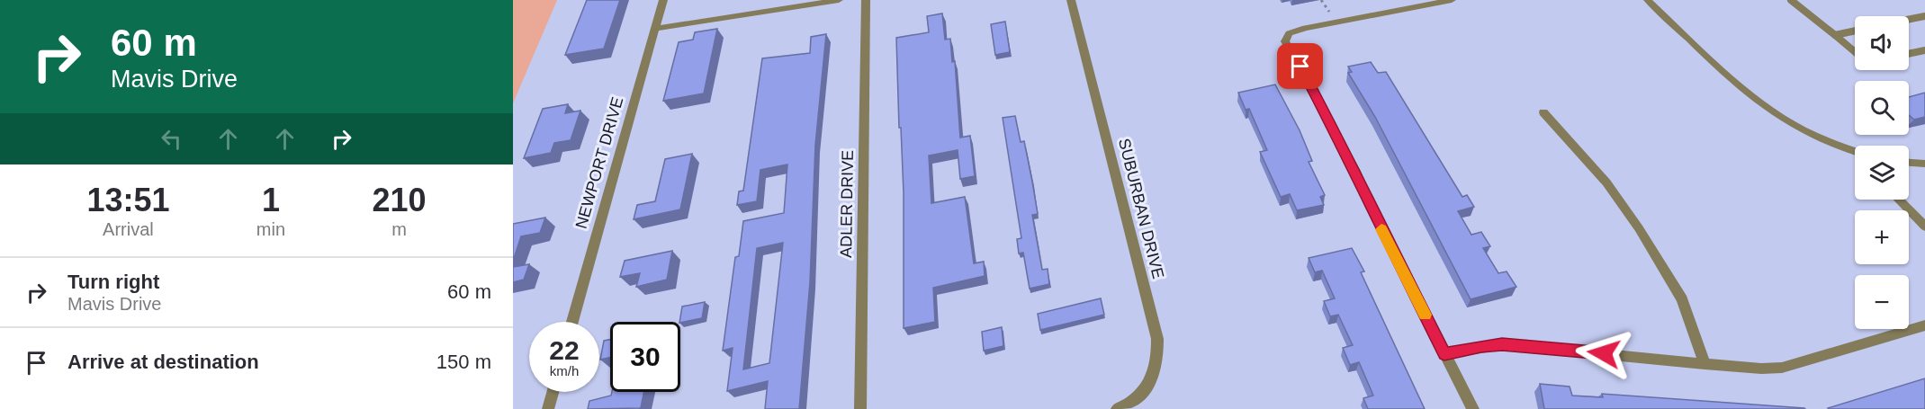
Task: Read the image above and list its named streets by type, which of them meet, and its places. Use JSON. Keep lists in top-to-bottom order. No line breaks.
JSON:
{"streets":{"street":["NEWPORT DRIVE","ADLER DRIVE","SUBURBAN DRIVE"]},"page":{"turn":["60 m","Mavis Drive"],"map_buttons":["+","−"],"eta":["13:51","Arrival","1","min","210","m"],"list":[{"name":"Turn right","note":"Mavis Drive","value":"60 m"},{"name":"Arrive at destination","value":"150 m"}],"speed":"22 km/h","limit":"30"}}
